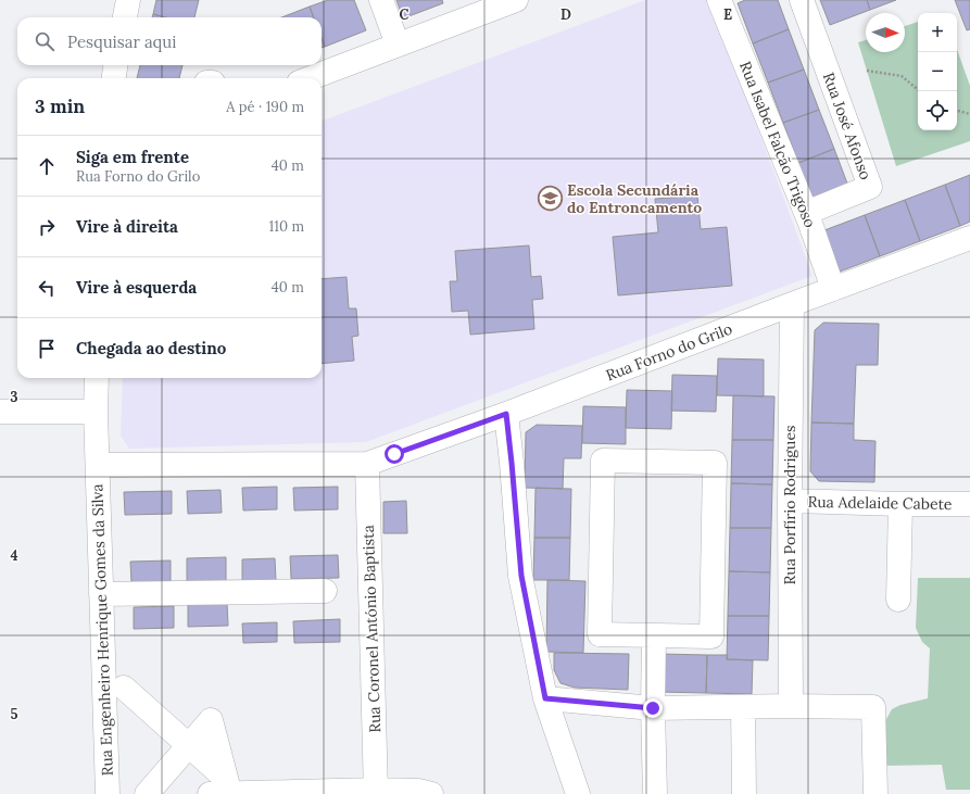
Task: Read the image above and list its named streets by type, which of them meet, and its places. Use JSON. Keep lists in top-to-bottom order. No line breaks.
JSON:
{"streets":{"street":["Rua José Afonso","Rua Isabel Falcão Trigoso","Rua Forno do Grilo","Rua Adelaide Cabete","Rua Porfírio Rodrigues","Rua Coronel António Baptista","Rua Engenheiro Henrique Gomes da Silva"]},"crossings":[["Rua José Afonso","Rua Isabel Falcão Trigoso"],["Rua Isabel Falcão Trigoso","Rua Forno do Grilo"],["Rua Forno do Grilo","Rua Porfírio Rodrigues"],["Rua Forno do Grilo","Rua Coronel António Baptista"],["Rua Forno do Grilo","Rua Engenheiro Henrique Gomes da Silva"],["Rua Adelaide Cabete","Rua Porfírio Rodrigues"]],"places":{"school or university":["Escola Secundária do Entroncamento"]},"north":"right","page":{"map_buttons":["+","−"],"search":"Pesquisar aqui","heading":["3 min","A pé · 190 m"],"list":[["Siga em frente","Rua Forno do Grilo","40 m"],["Vire à direita","110 m"],["Vire à esquerda","40 m"],"Chegada ao destino"]},"grid":{"columns":["C","D","E"],"rows":["3","4","5"]}}
